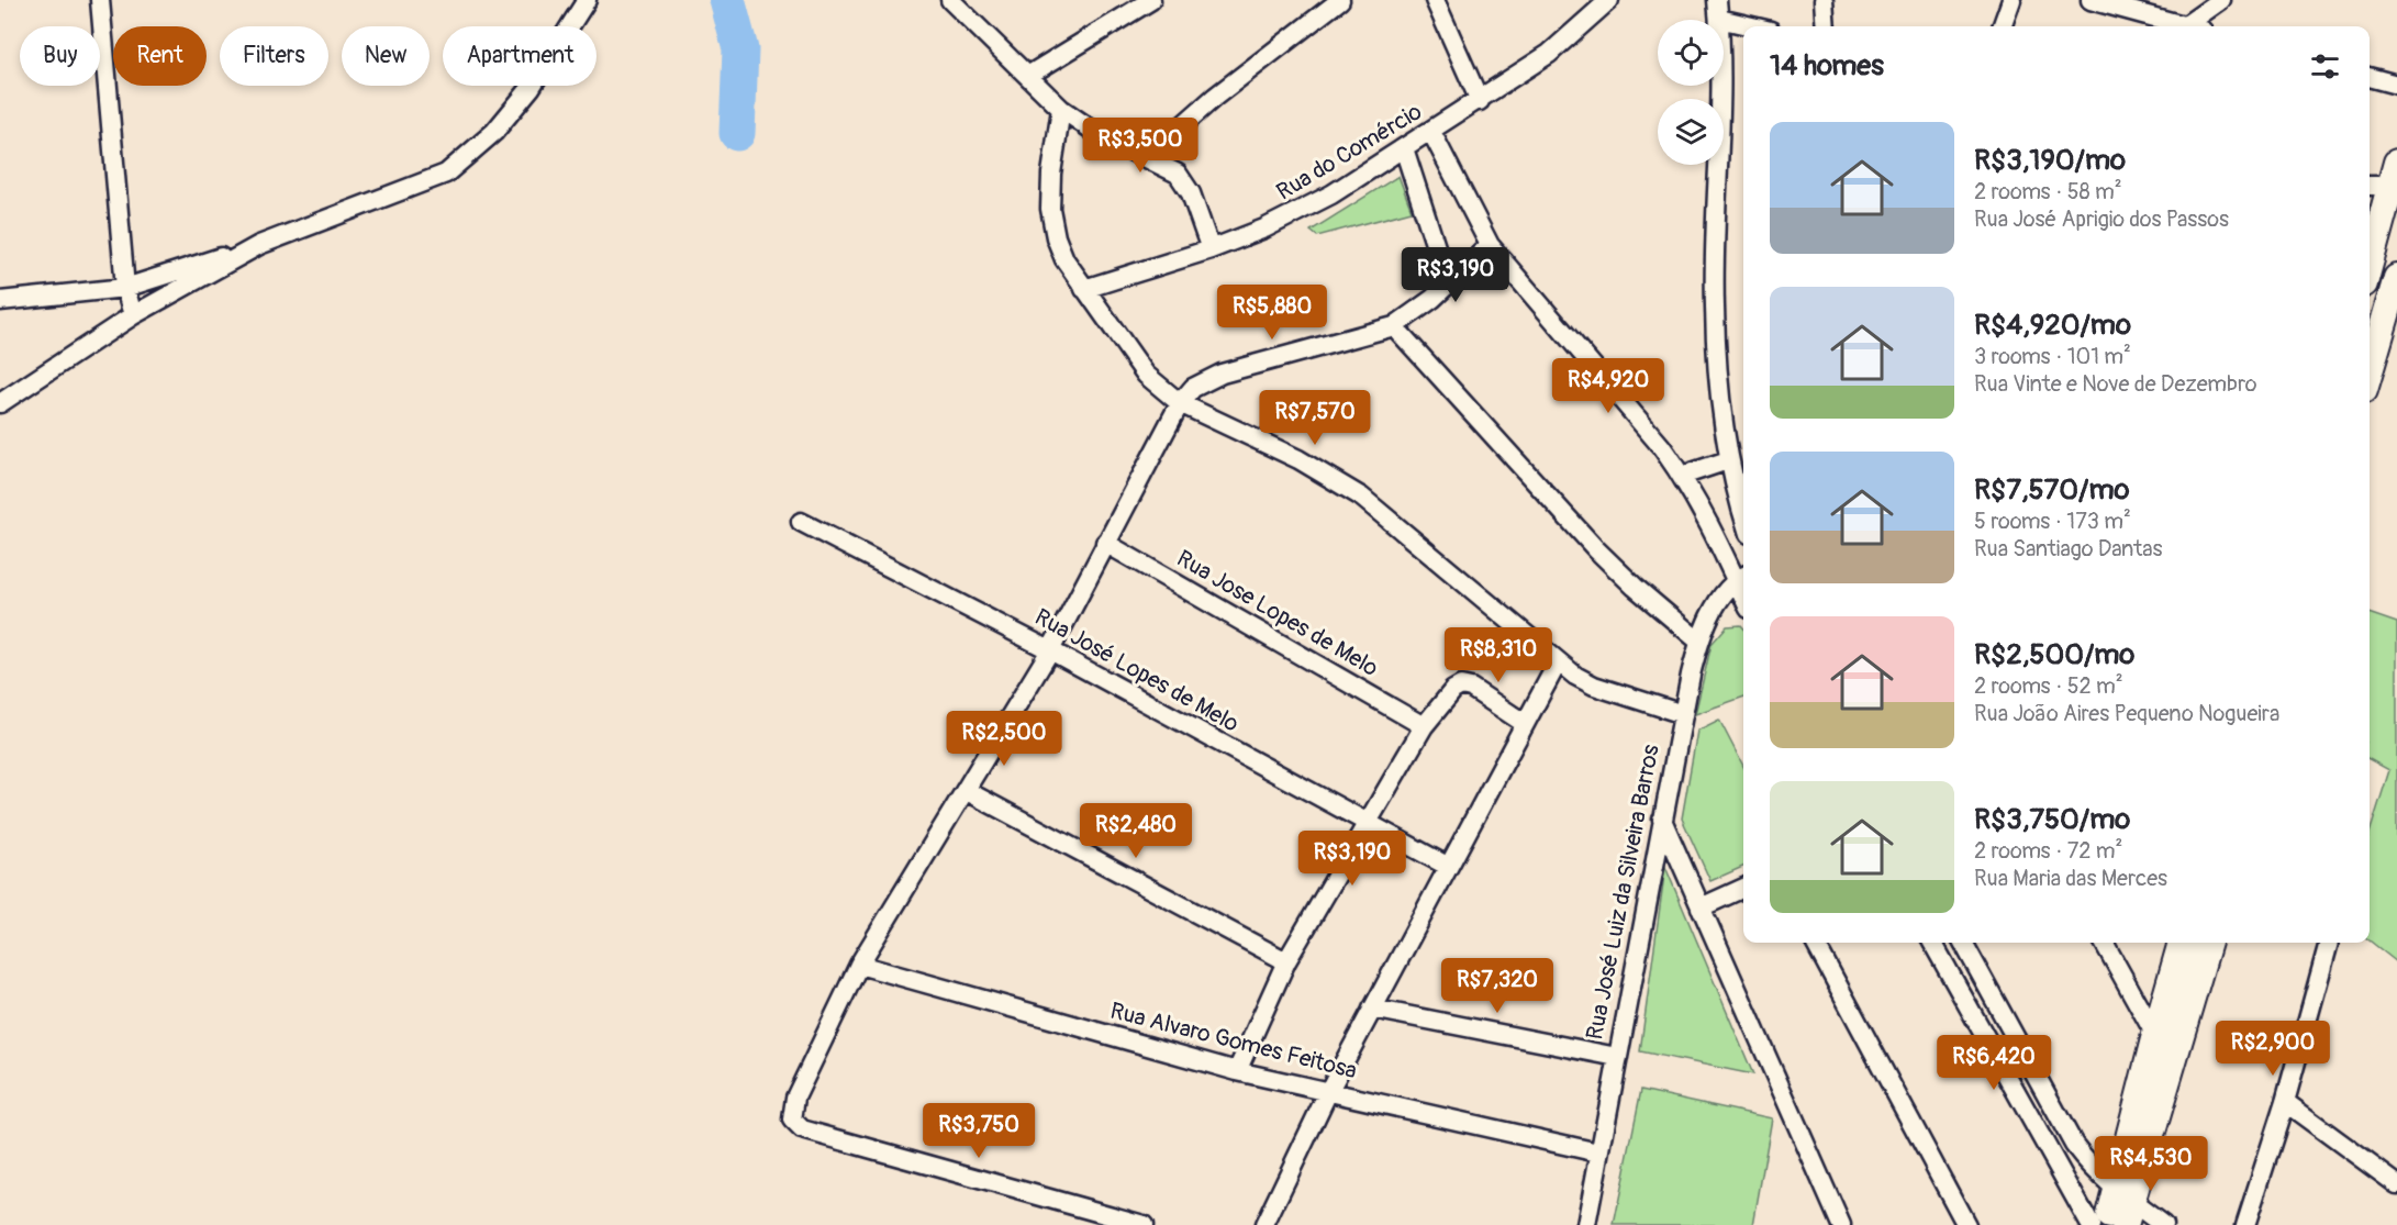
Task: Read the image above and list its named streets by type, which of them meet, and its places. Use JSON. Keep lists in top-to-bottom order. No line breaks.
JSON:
{"streets":{"street":["Rua do Comércio","Rua Jose Lopes de Melo","Rua José Lopes de Melo","Rua José Luiz da Silveira Barros","Rua Alvaro Gomes Feitosa"]},"crossings":[["Rua José Luiz da Silveira Barros","Rua Alvaro Gomes Feitosa"]],"page":{"chip":["Buy","Rent","Filters","New","Apartment"],"heading":"14 homes","list":[{"name":"R$3,190/mo","note":"2 rooms · 58 m² · Rua José Aprigio dos Passos"},{"name":"R$4,920/mo","note":"3 rooms · 101 m² · Rua Vinte e Nove de Dezembro"},{"name":"R$7,570/mo","note":"5 rooms · 173 m² · Rua Santiago Dantas"},{"name":"R$2,500/mo","note":"2 rooms · 52 m² · Rua João Aires Pequeno Nogueira"},{"name":"R$3,750/mo","note":"2 rooms · 72 m² · Rua Maria das Merces"}],"price":["R$3,500","R$3,190","R$5,880","R$4,920","R$7,570","R$8,310","R$2,500","R$2,480","R$3,190","R$7,320","R$2,900","R$6,420","R$3,750","R$4,530"]}}
